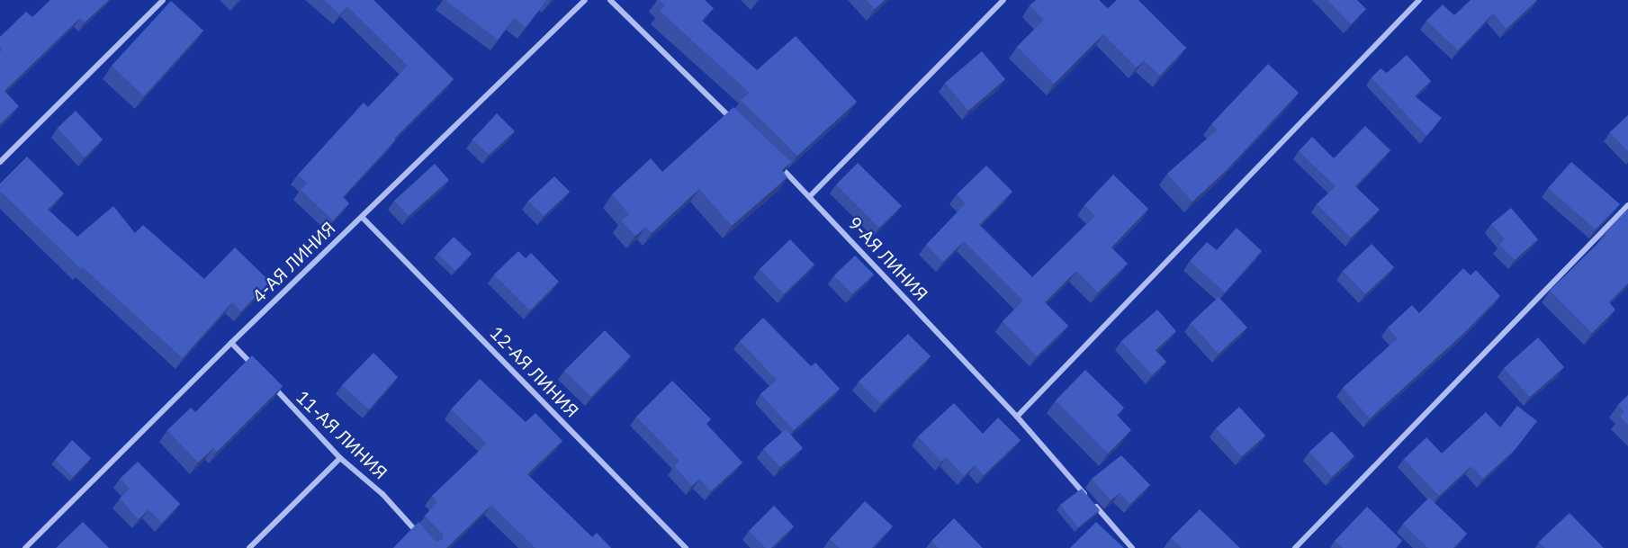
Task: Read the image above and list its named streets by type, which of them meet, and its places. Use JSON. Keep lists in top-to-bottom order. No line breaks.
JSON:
{"streets":{"street":["9-АЯ ЛИНИЯ","4-АЯ ЛИНИЯ","12-АЯ ЛИНИЯ","11-АЯ ЛИНИЯ"]},"crossings":[["4-АЯ ЛИНИЯ","12-АЯ ЛИНИЯ"]]}
